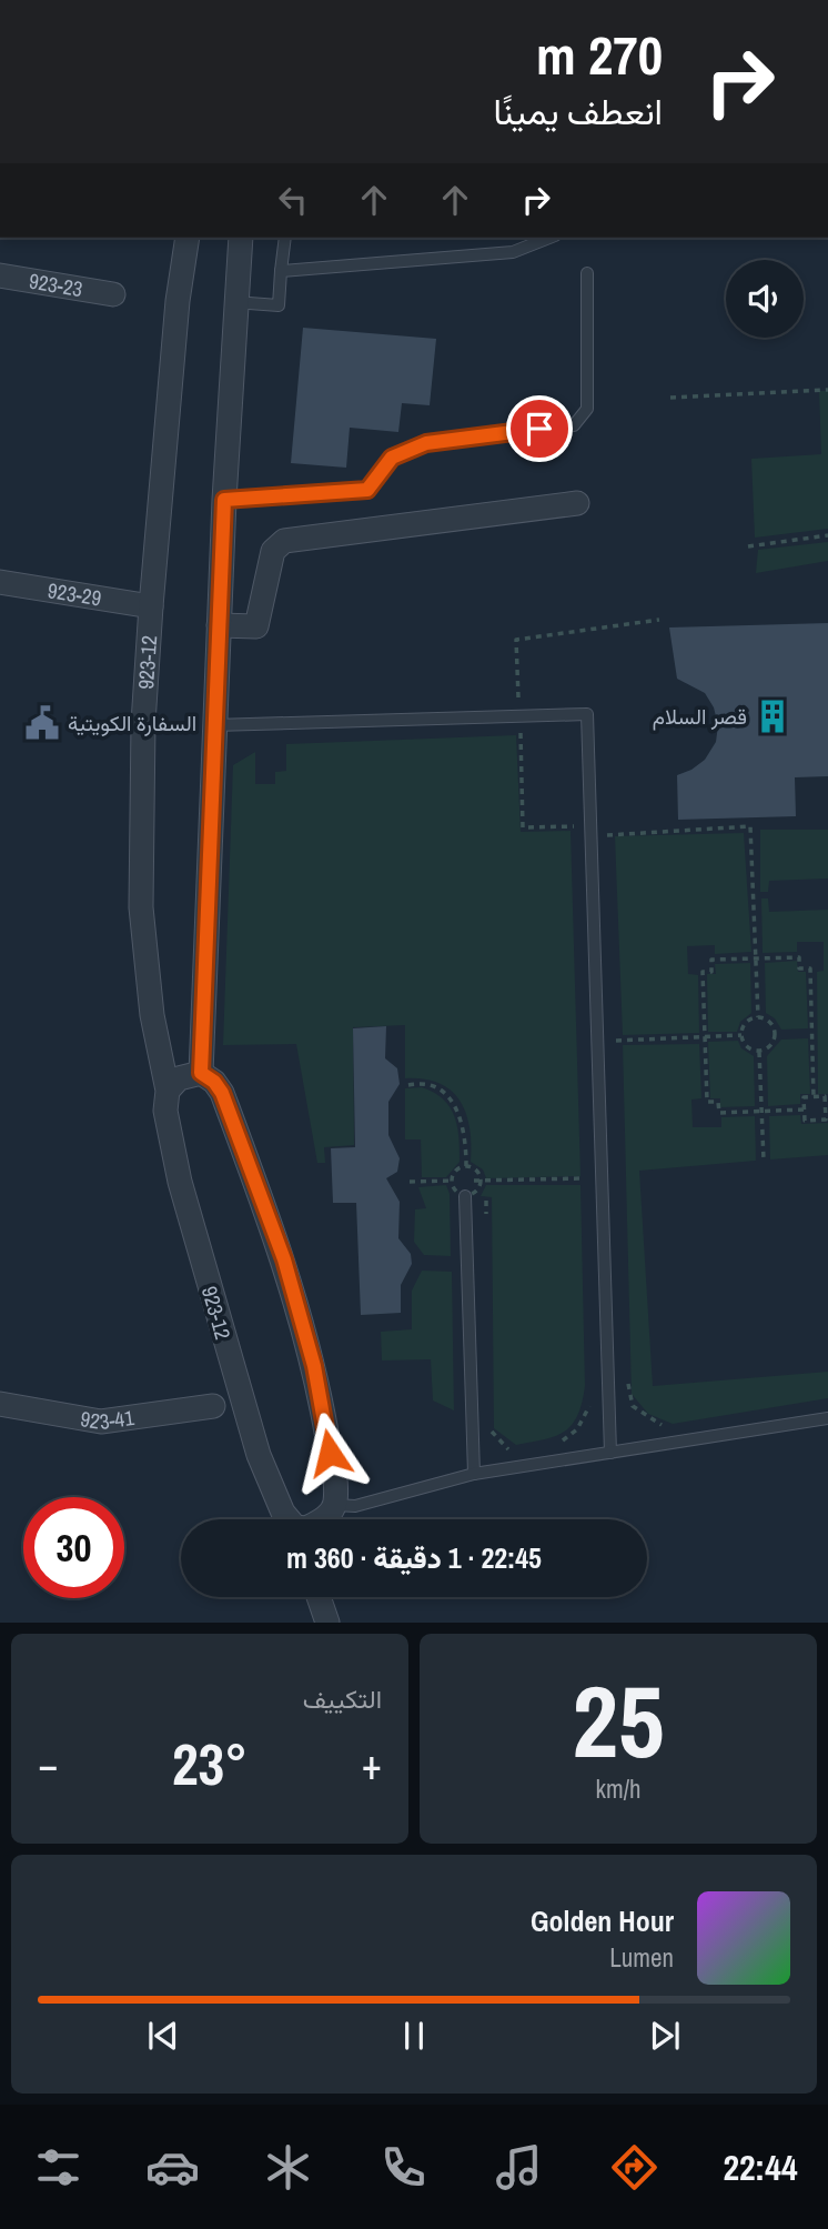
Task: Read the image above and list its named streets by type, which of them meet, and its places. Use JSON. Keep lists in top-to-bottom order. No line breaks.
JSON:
{"streets":{"street":["923-23","923-29","923-12","923-41"]},"crossings":[["923-29","923-12"]],"places":{"building":["قصر السلام"],"public building":["السفارة الكويتية"]},"page":{"turn":["270 m","انعطف يمينًا"],"limit":"30","trip":"22:45 · 1 دقيقة · 360 m","tile":[["25","km/h"],"التكييف"],"heat":["−","23°","+"],"song":["Golden Hour","Lumen"],"tabs":"22:44"}}
